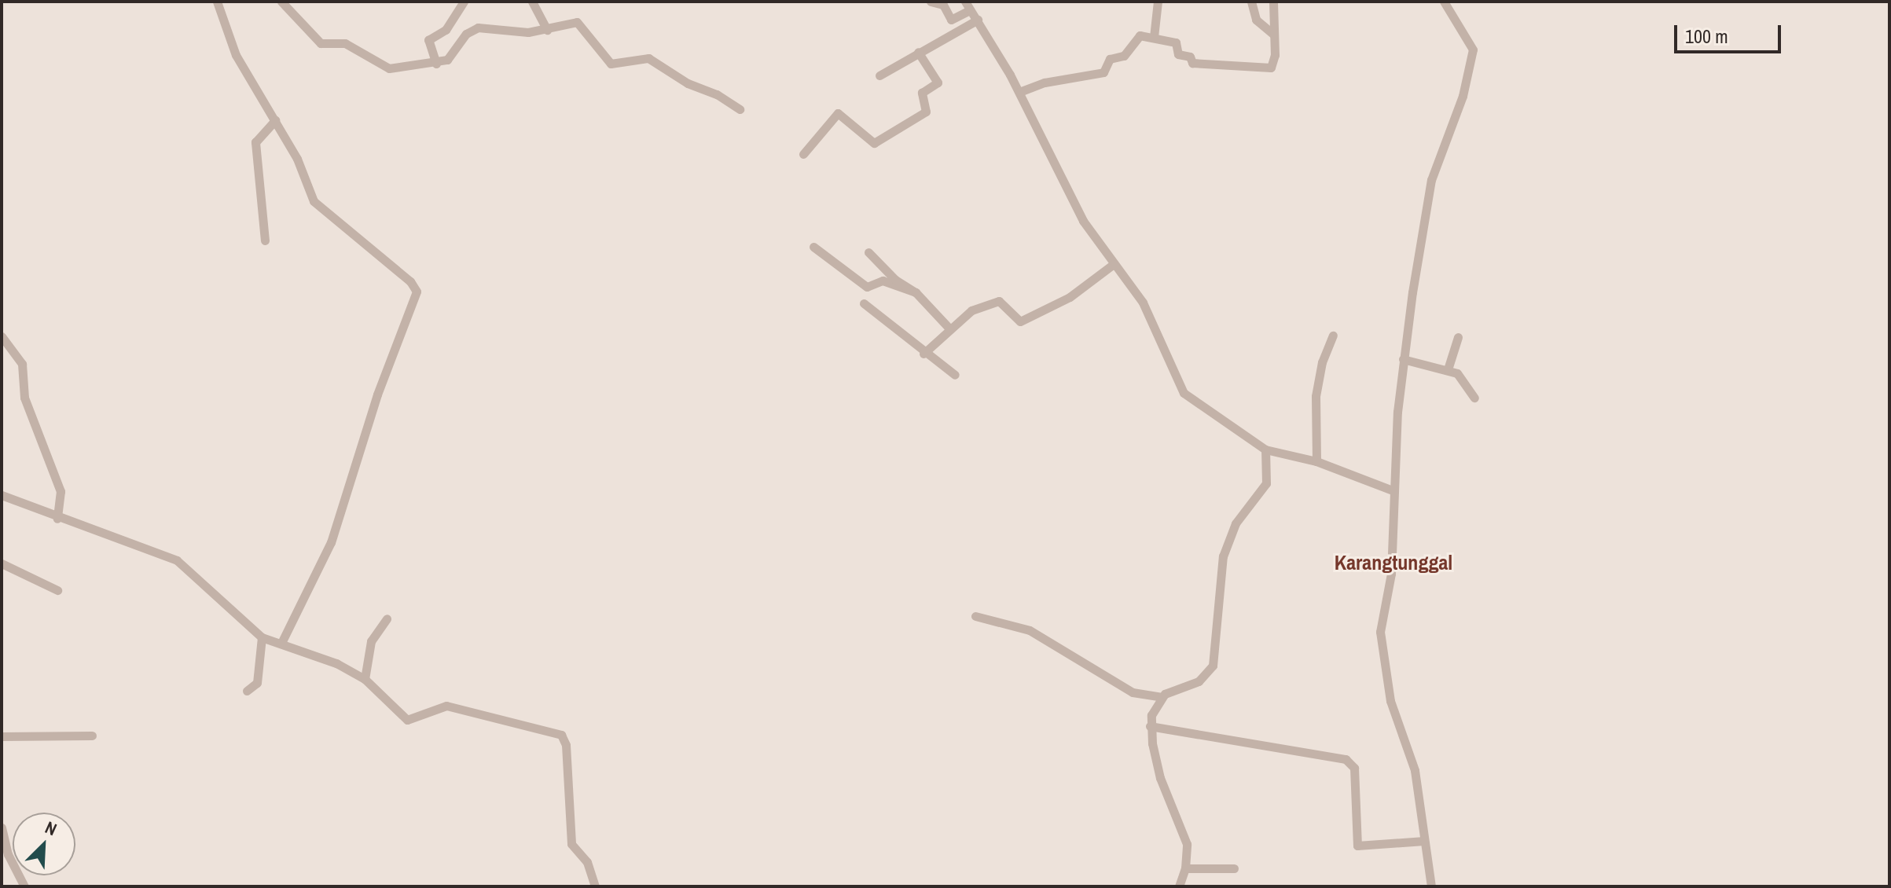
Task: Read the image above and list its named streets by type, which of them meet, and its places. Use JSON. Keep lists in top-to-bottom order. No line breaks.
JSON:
{"districts":["Karangtunggal"],"scale_bar":"100 m","north":"top right"}
